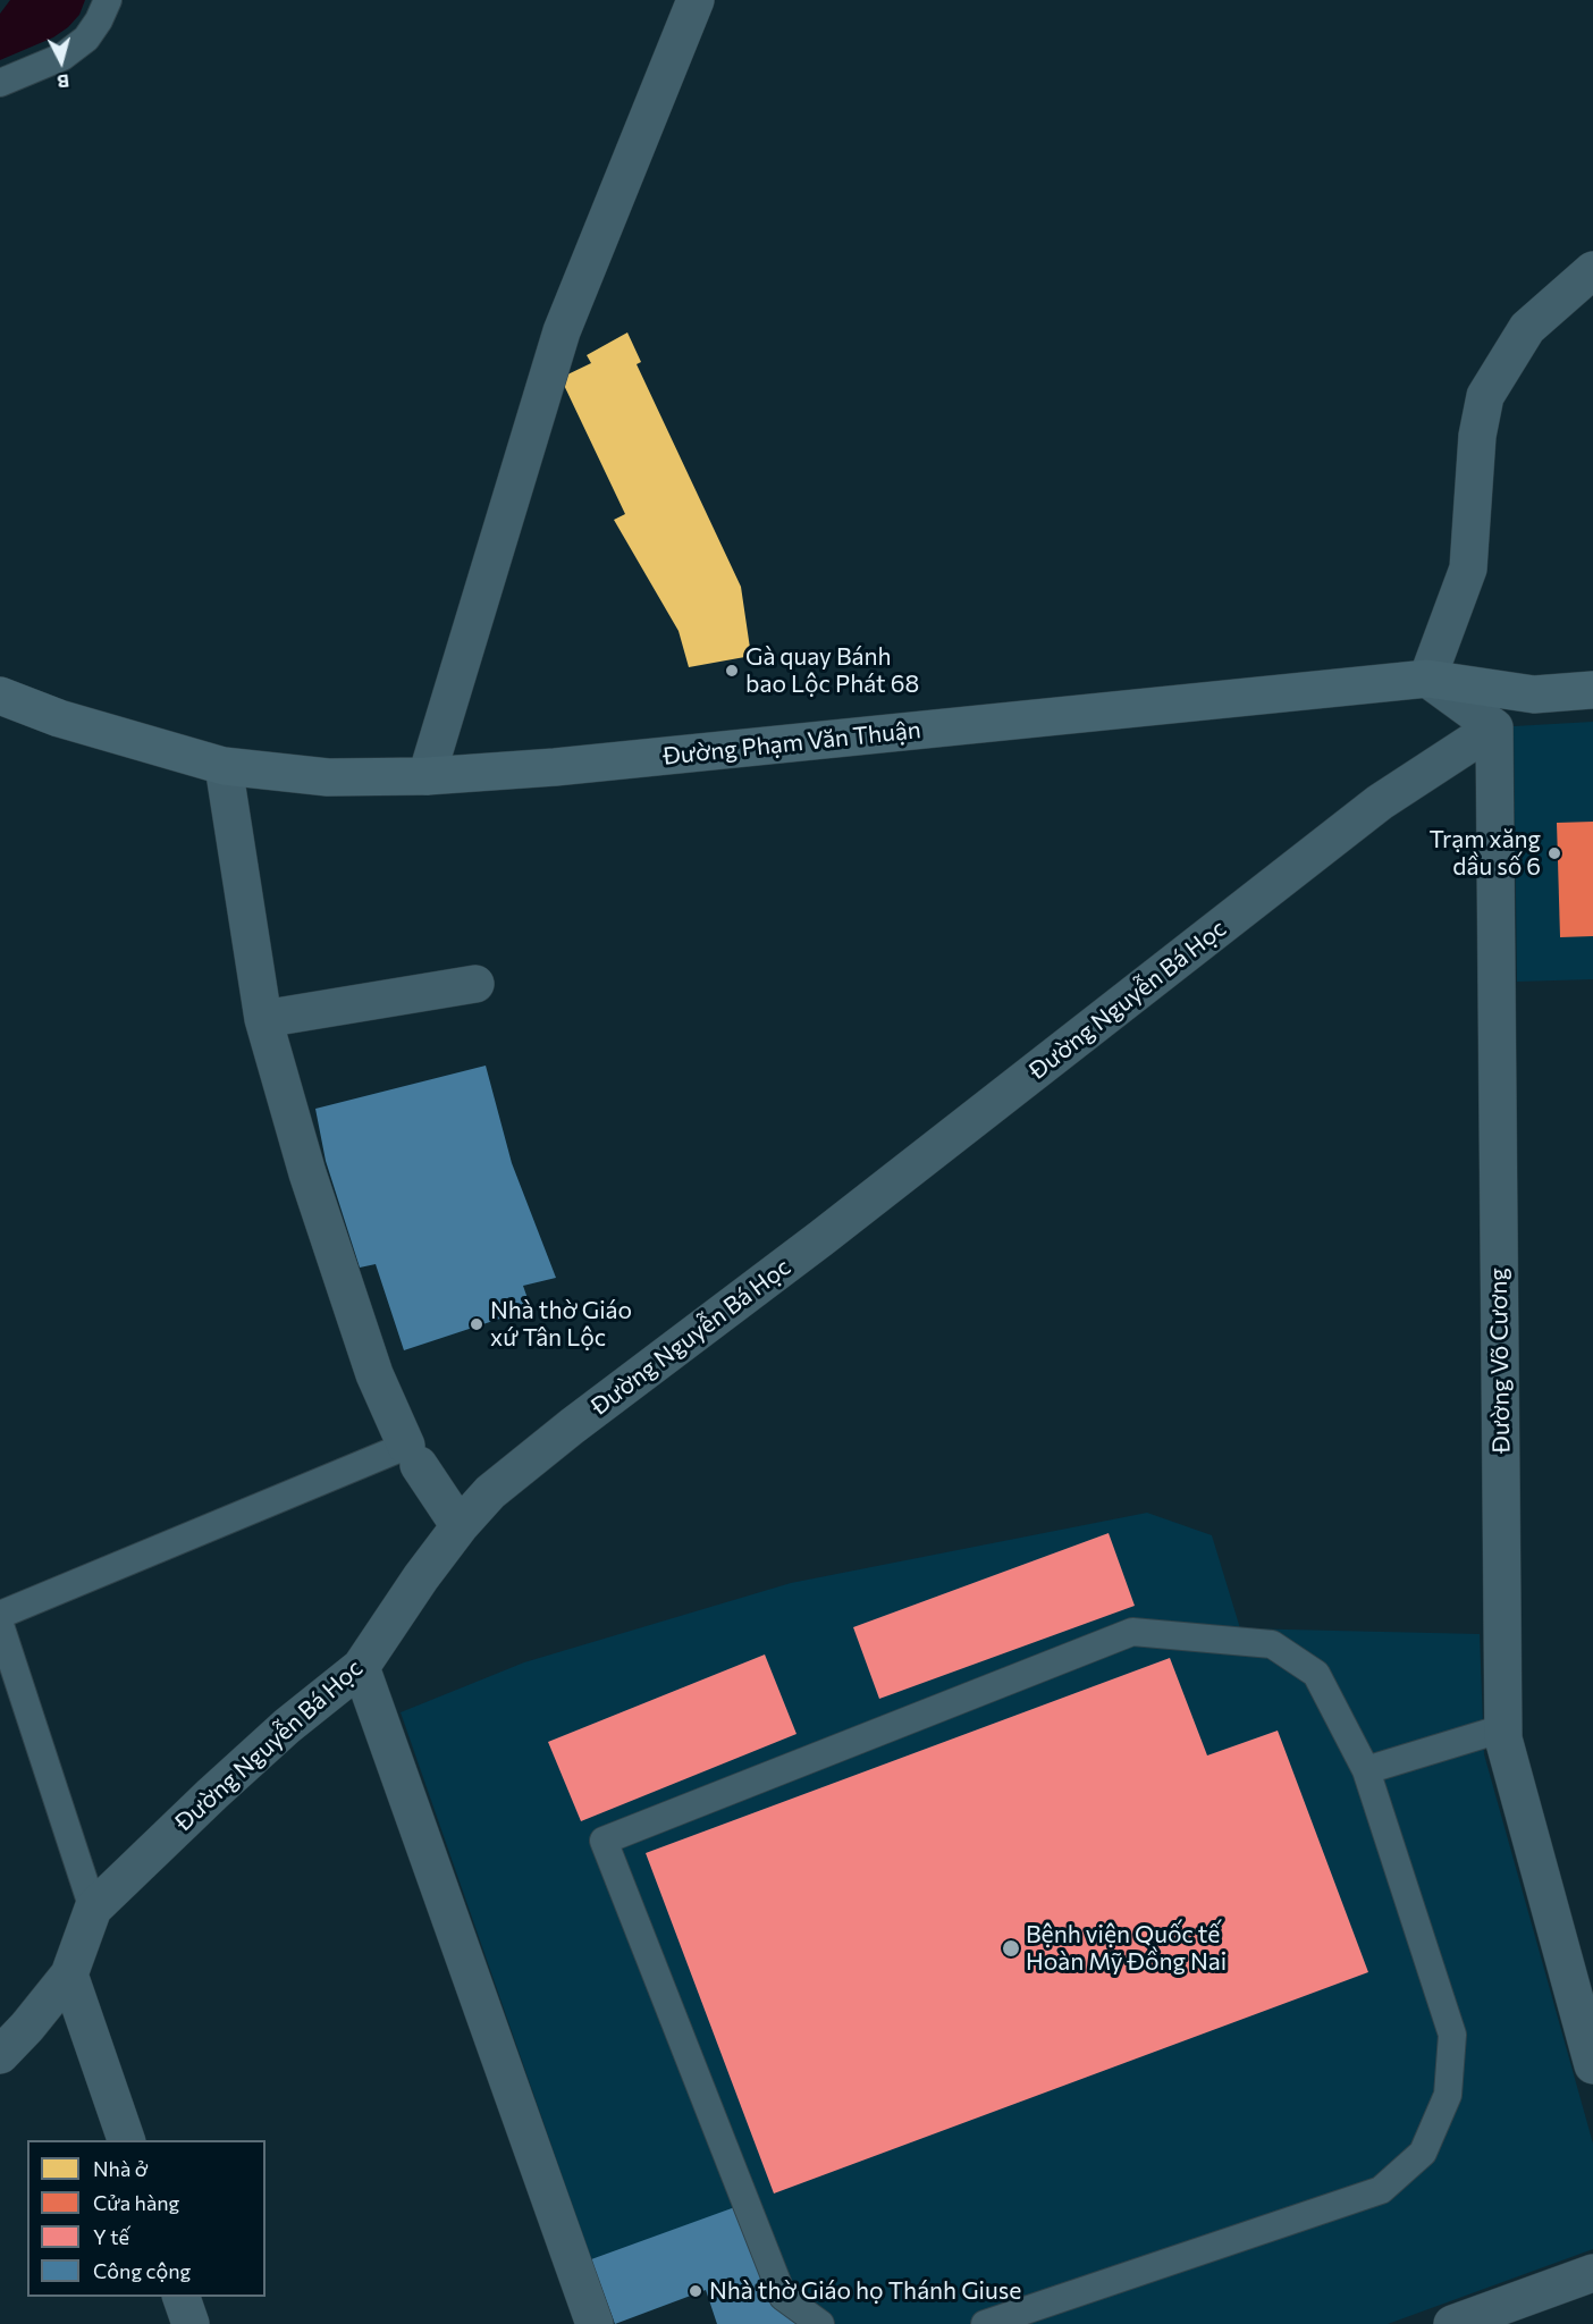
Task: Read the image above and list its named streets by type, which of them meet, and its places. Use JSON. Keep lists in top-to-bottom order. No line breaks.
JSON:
{"streets":{"main road":["Đường Phạm Văn Thuận"],"street":["Đường Nguyễn Bá Học","Đường Võ Cương"]},"crossings":[["Đường Nguyễn Bá Học","Đường Võ Cương"]],"places":["Gà quay Bánh bao Lộc Phát 68","Trạm xăng dầu số 6","Nhà thờ Giáo xứ Tân Lộc","Bệnh viện Quốc tế Hoàn Mỹ Đồng Nai","Nhà thờ Giáo họ Thánh Giuse"],"legend":["Nhà ở","Cửa hàng","Y tế","Công cộng"],"north":"bottom"}
